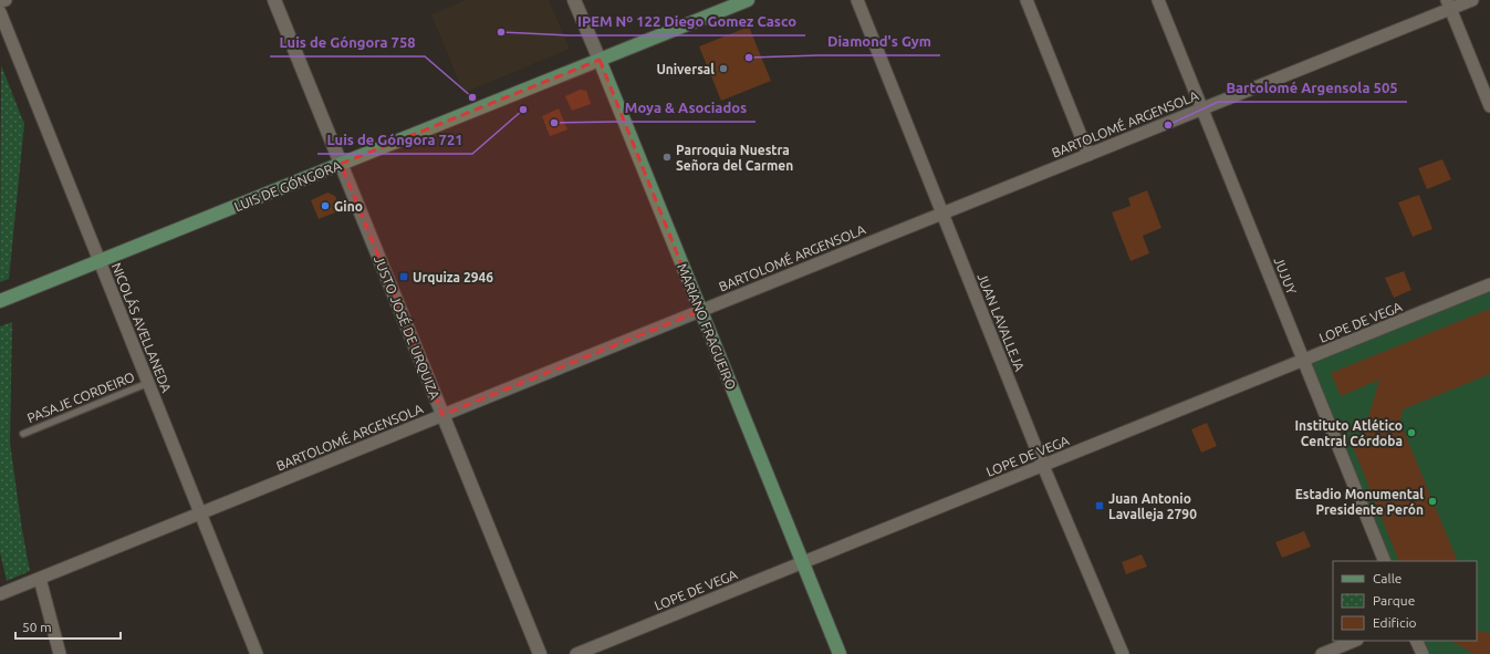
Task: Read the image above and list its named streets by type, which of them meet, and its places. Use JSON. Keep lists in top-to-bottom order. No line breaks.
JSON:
{"streets":{"main road":["LUIS DE GÓNGORA","MARIANO FRAGUEIRO"],"street":["BARTOLOMÉ ARGENSOLA","JUJUY","JUAN LAVALLEJA","LOPE DE VEGA","NICOLÁS AVELLANEDA","JUSTO JOSÉ DE URQUIZA"],"lane":["PASAJE CORDEIRO"]},"crossings":[["BARTOLOMÉ ARGENSOLA","JUJUY"],["BARTOLOMÉ ARGENSOLA","JUAN LAVALLEJA"],["BARTOLOMÉ ARGENSOLA","MARIANO FRAGUEIRO"],["BARTOLOMÉ ARGENSOLA","NICOLÁS AVELLANEDA"],["BARTOLOMÉ ARGENSOLA","JUSTO JOSÉ DE URQUIZA"],["LUIS DE GÓNGORA","MARIANO FRAGUEIRO"],["LUIS DE GÓNGORA","NICOLÁS AVELLANEDA"],["LUIS DE GÓNGORA","JUSTO JOSÉ DE URQUIZA"],["JUJUY","LOPE DE VEGA"],["JUAN LAVALLEJA","LOPE DE VEGA"],["LOPE DE VEGA","MARIANO FRAGUEIRO"],["NICOLÁS AVELLANEDA","PASAJE CORDEIRO"]],"places":{"other":["IPEM Nº 122 Diego Gomez Casco","Diamond's Gym","Universal","Luis de Góngora 758","Luis de Góngora 721","Moya & Asociados","Bartolomé Argensola 505","Parroquia Nuestra Señora del Carmen","Gino","Instituto Atlético Central Córdoba","Estadio Monumental Presidente Perón"],"transit":["Urquiza 2946","Juan Antonio Lavalleja 2790"]},"legend":["Calle","Parque","Edificio"],"scale_bar":"50 m"}
